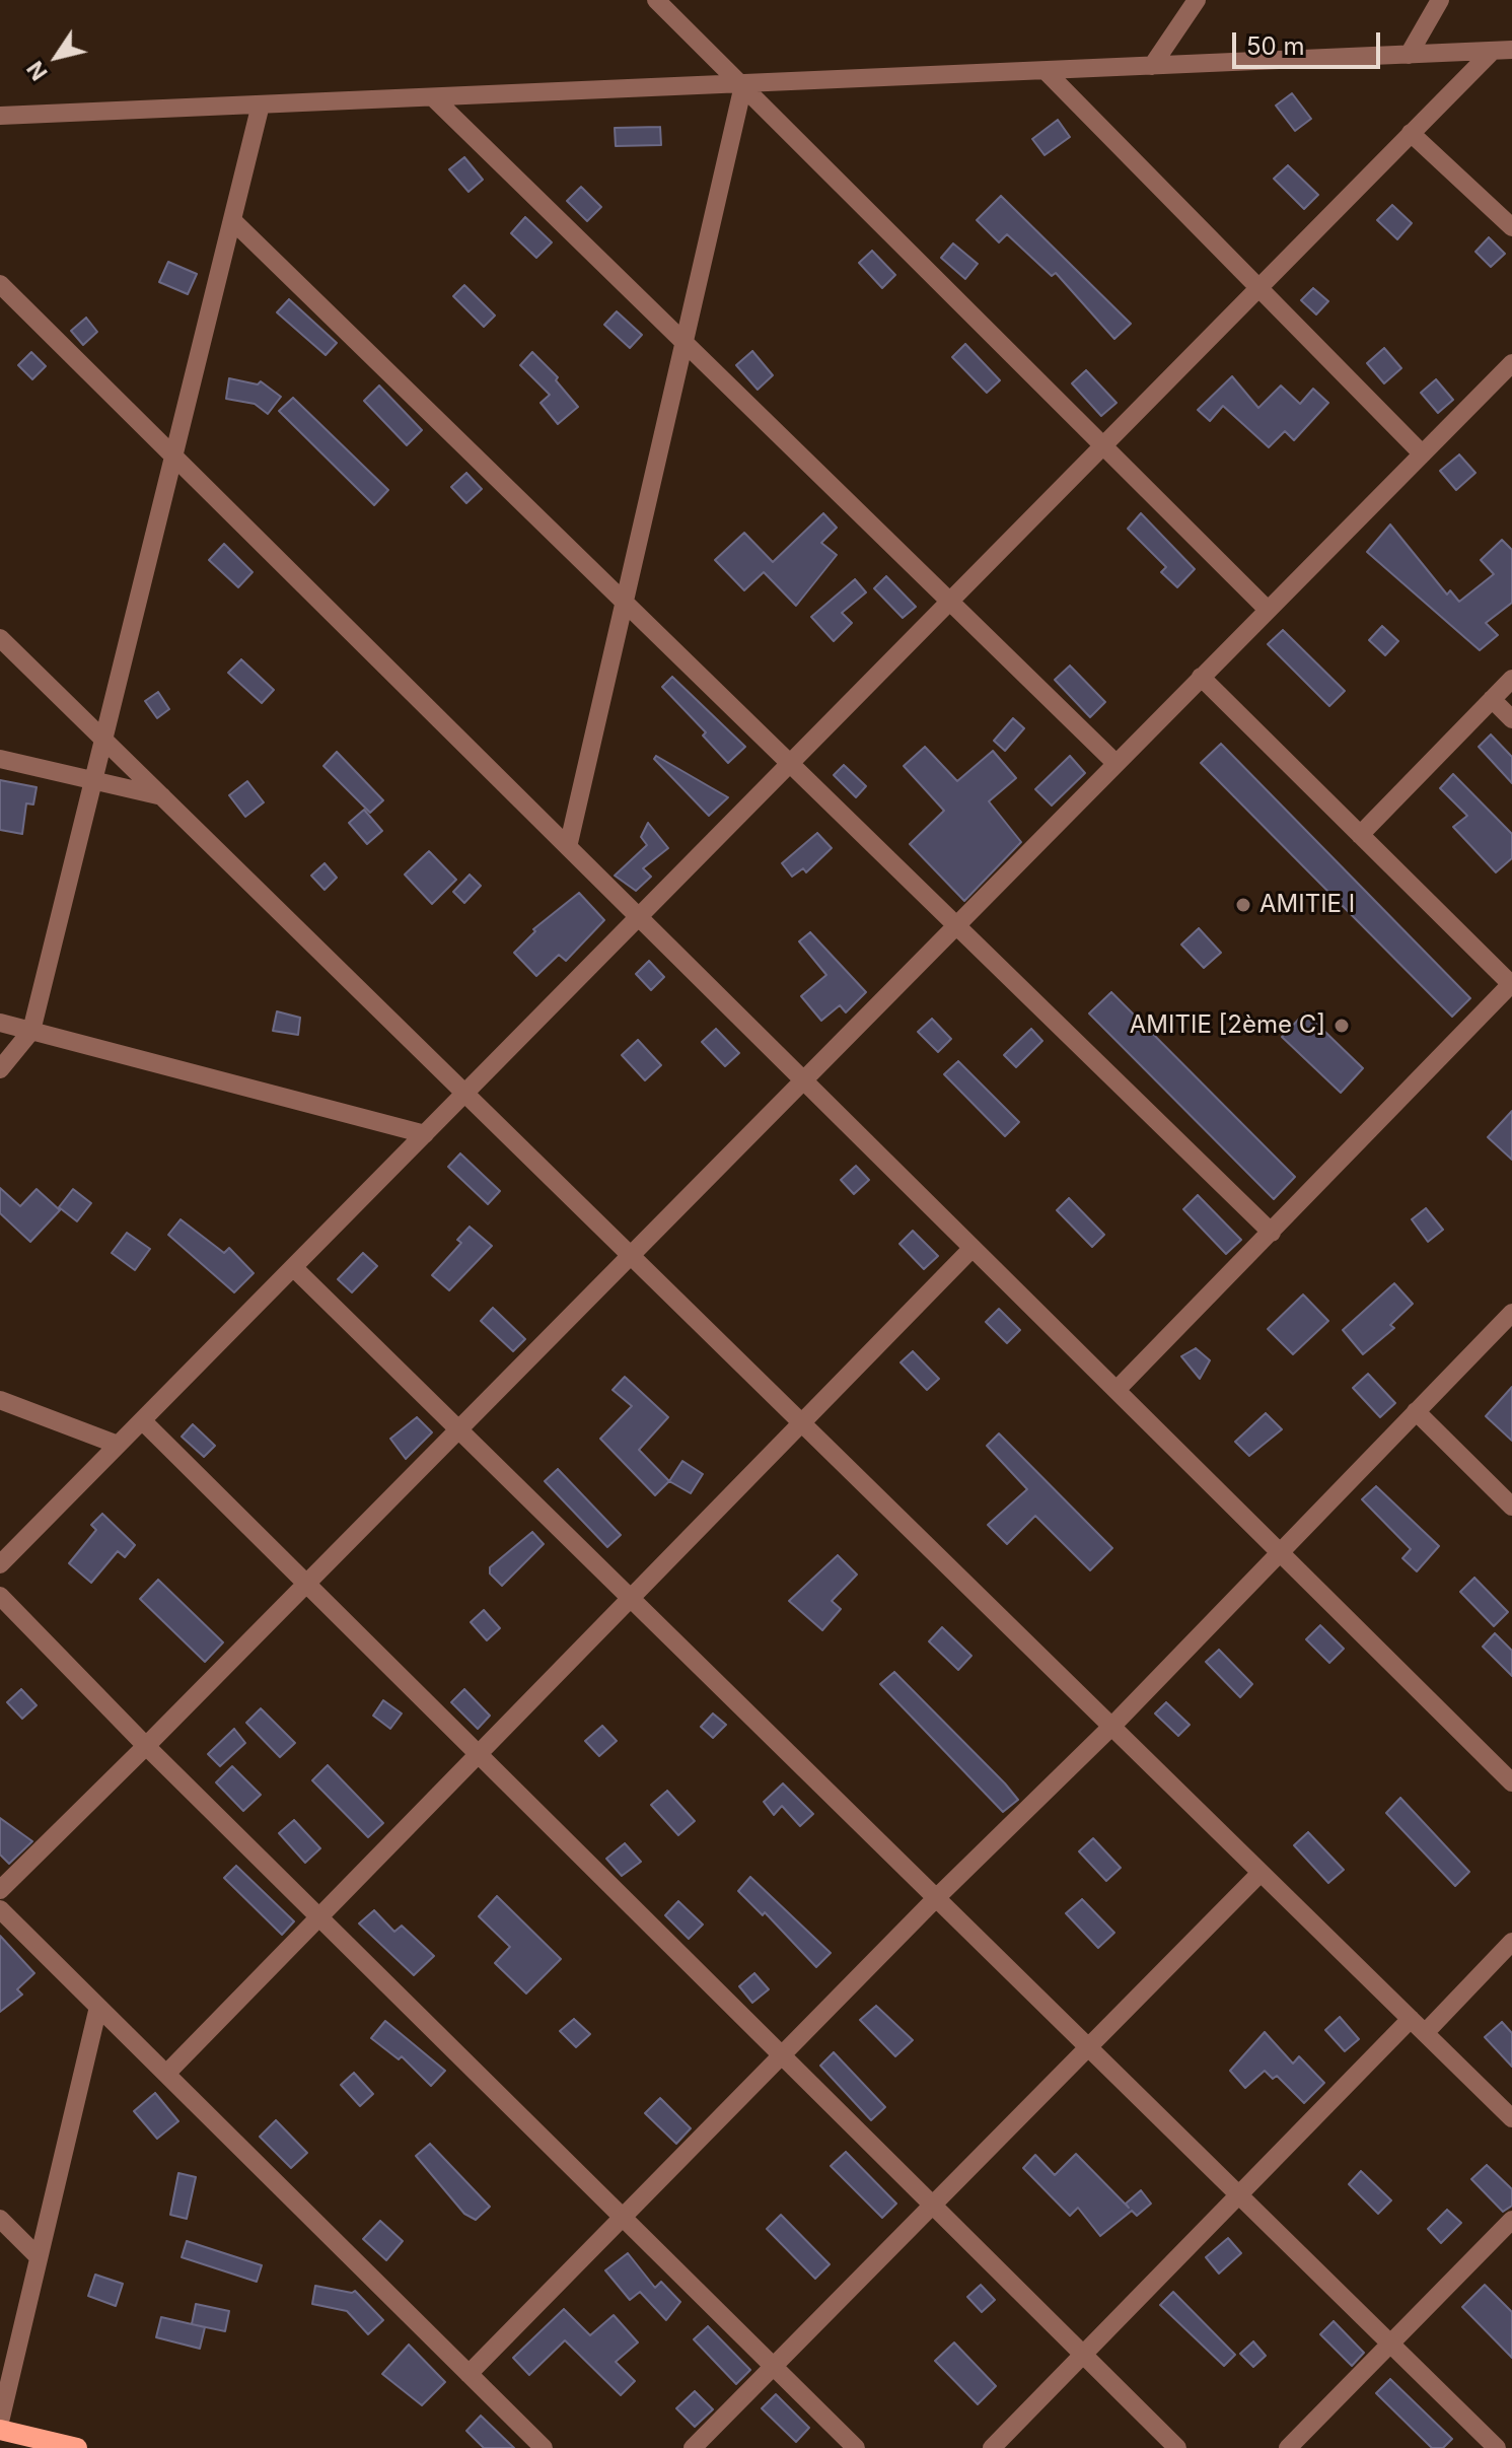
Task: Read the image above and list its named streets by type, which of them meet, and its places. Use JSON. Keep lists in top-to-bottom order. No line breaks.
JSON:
{"places":["AMITIE I","AMITIE [2ème C]"],"scale_bar":"50 m","north":"bottom left"}
